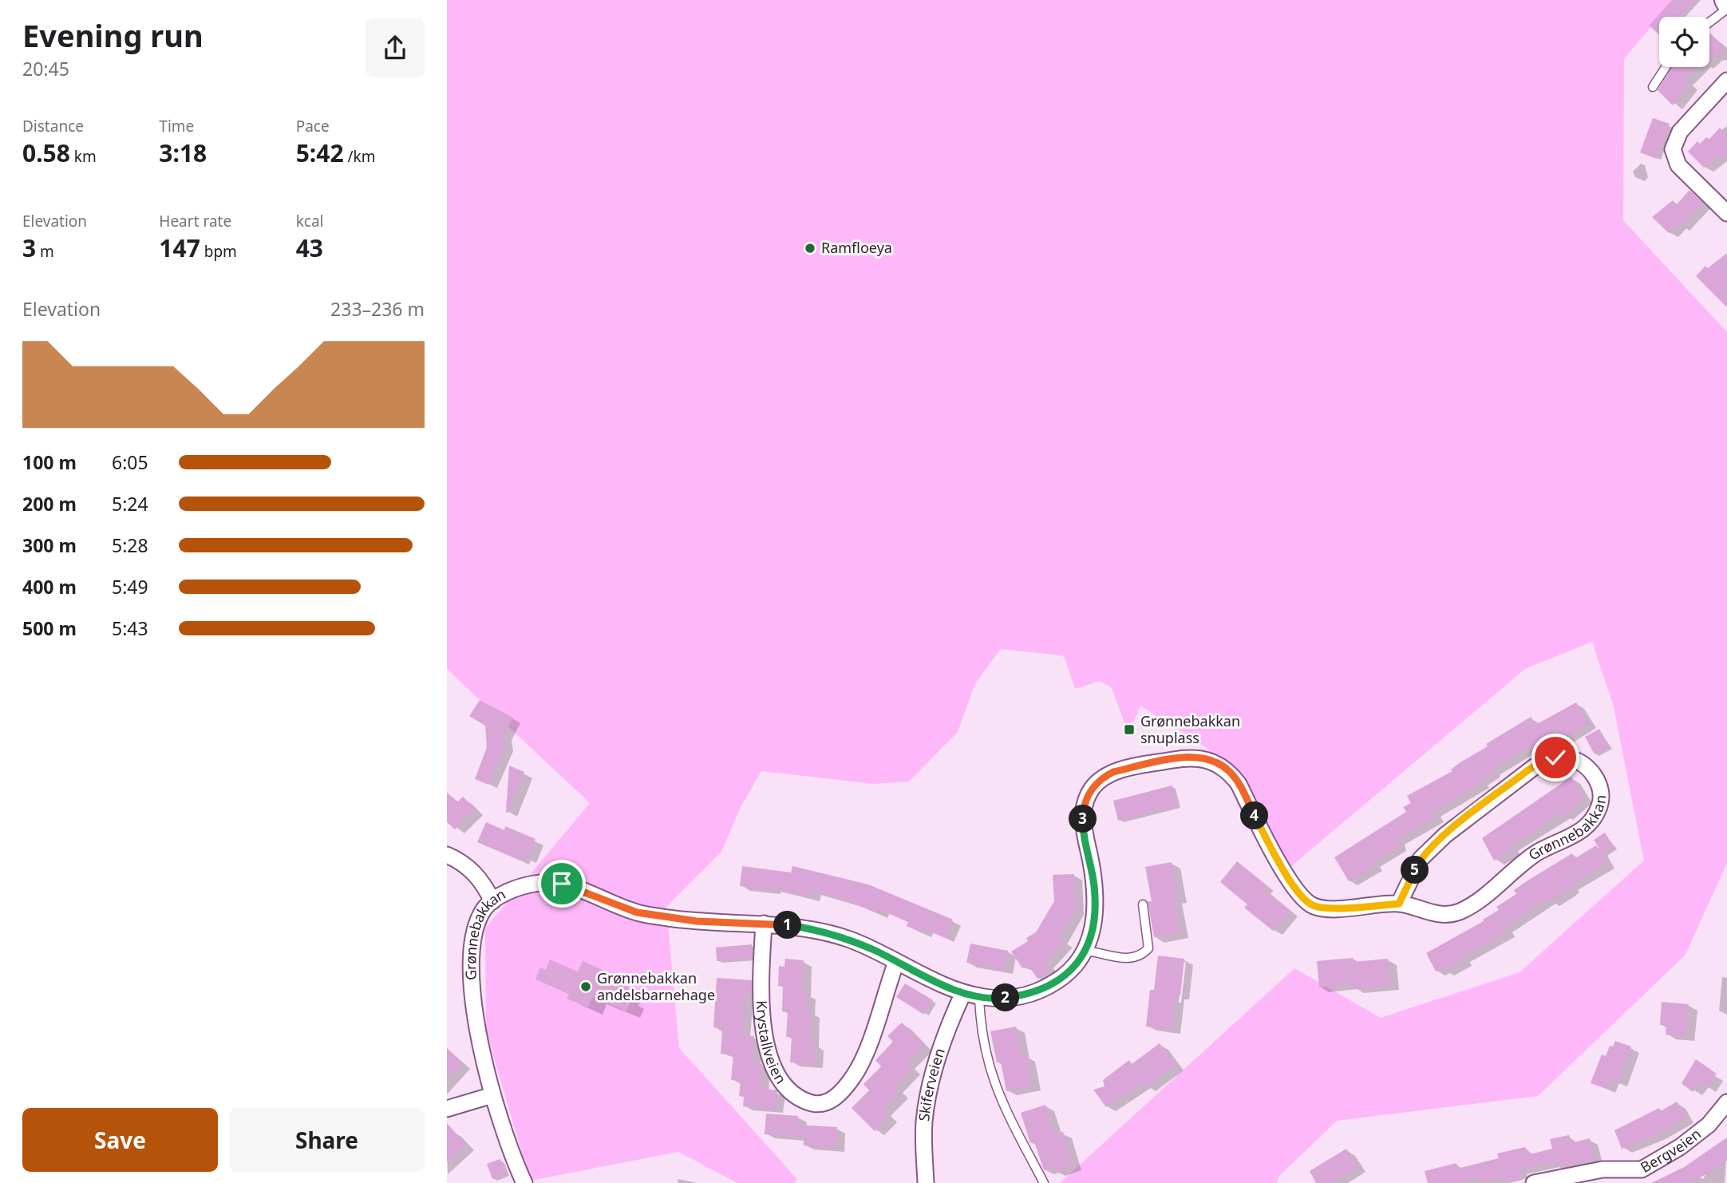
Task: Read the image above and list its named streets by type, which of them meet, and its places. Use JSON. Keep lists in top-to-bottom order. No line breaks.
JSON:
{"streets":{"street":["Grønnebakkan","Krystallveien","Skiferveien","Bergveien"]},"crossings":[["Grønnebakkan","Krystallveien"],["Grønnebakkan","Skiferveien"]],"places":{"other":["Ramfloeya","Grønnebakkan andelsbarnehage"],"transit":["Grønnebakkan snuplass"]},"page":{"heading":["Evening run","20:45"],"stats":[["Distance","0.58 km"],["Time","3:18"],["Pace","5:42 /km"],["Elevation","3 m"],["Heart rate","147 bpm"],["kcal","43"]],"chart":["Elevation","233–236 m"],"list":[{"name":"100 m","note":"6:05"},{"name":"200 m","note":"5:24"},{"name":"300 m","note":"5:28"},{"name":"400 m","note":"5:49"},{"name":"500 m","note":"5:43"}],"pins":["4","3","5","1","2"],"buttons":["Save","Share"]}}
